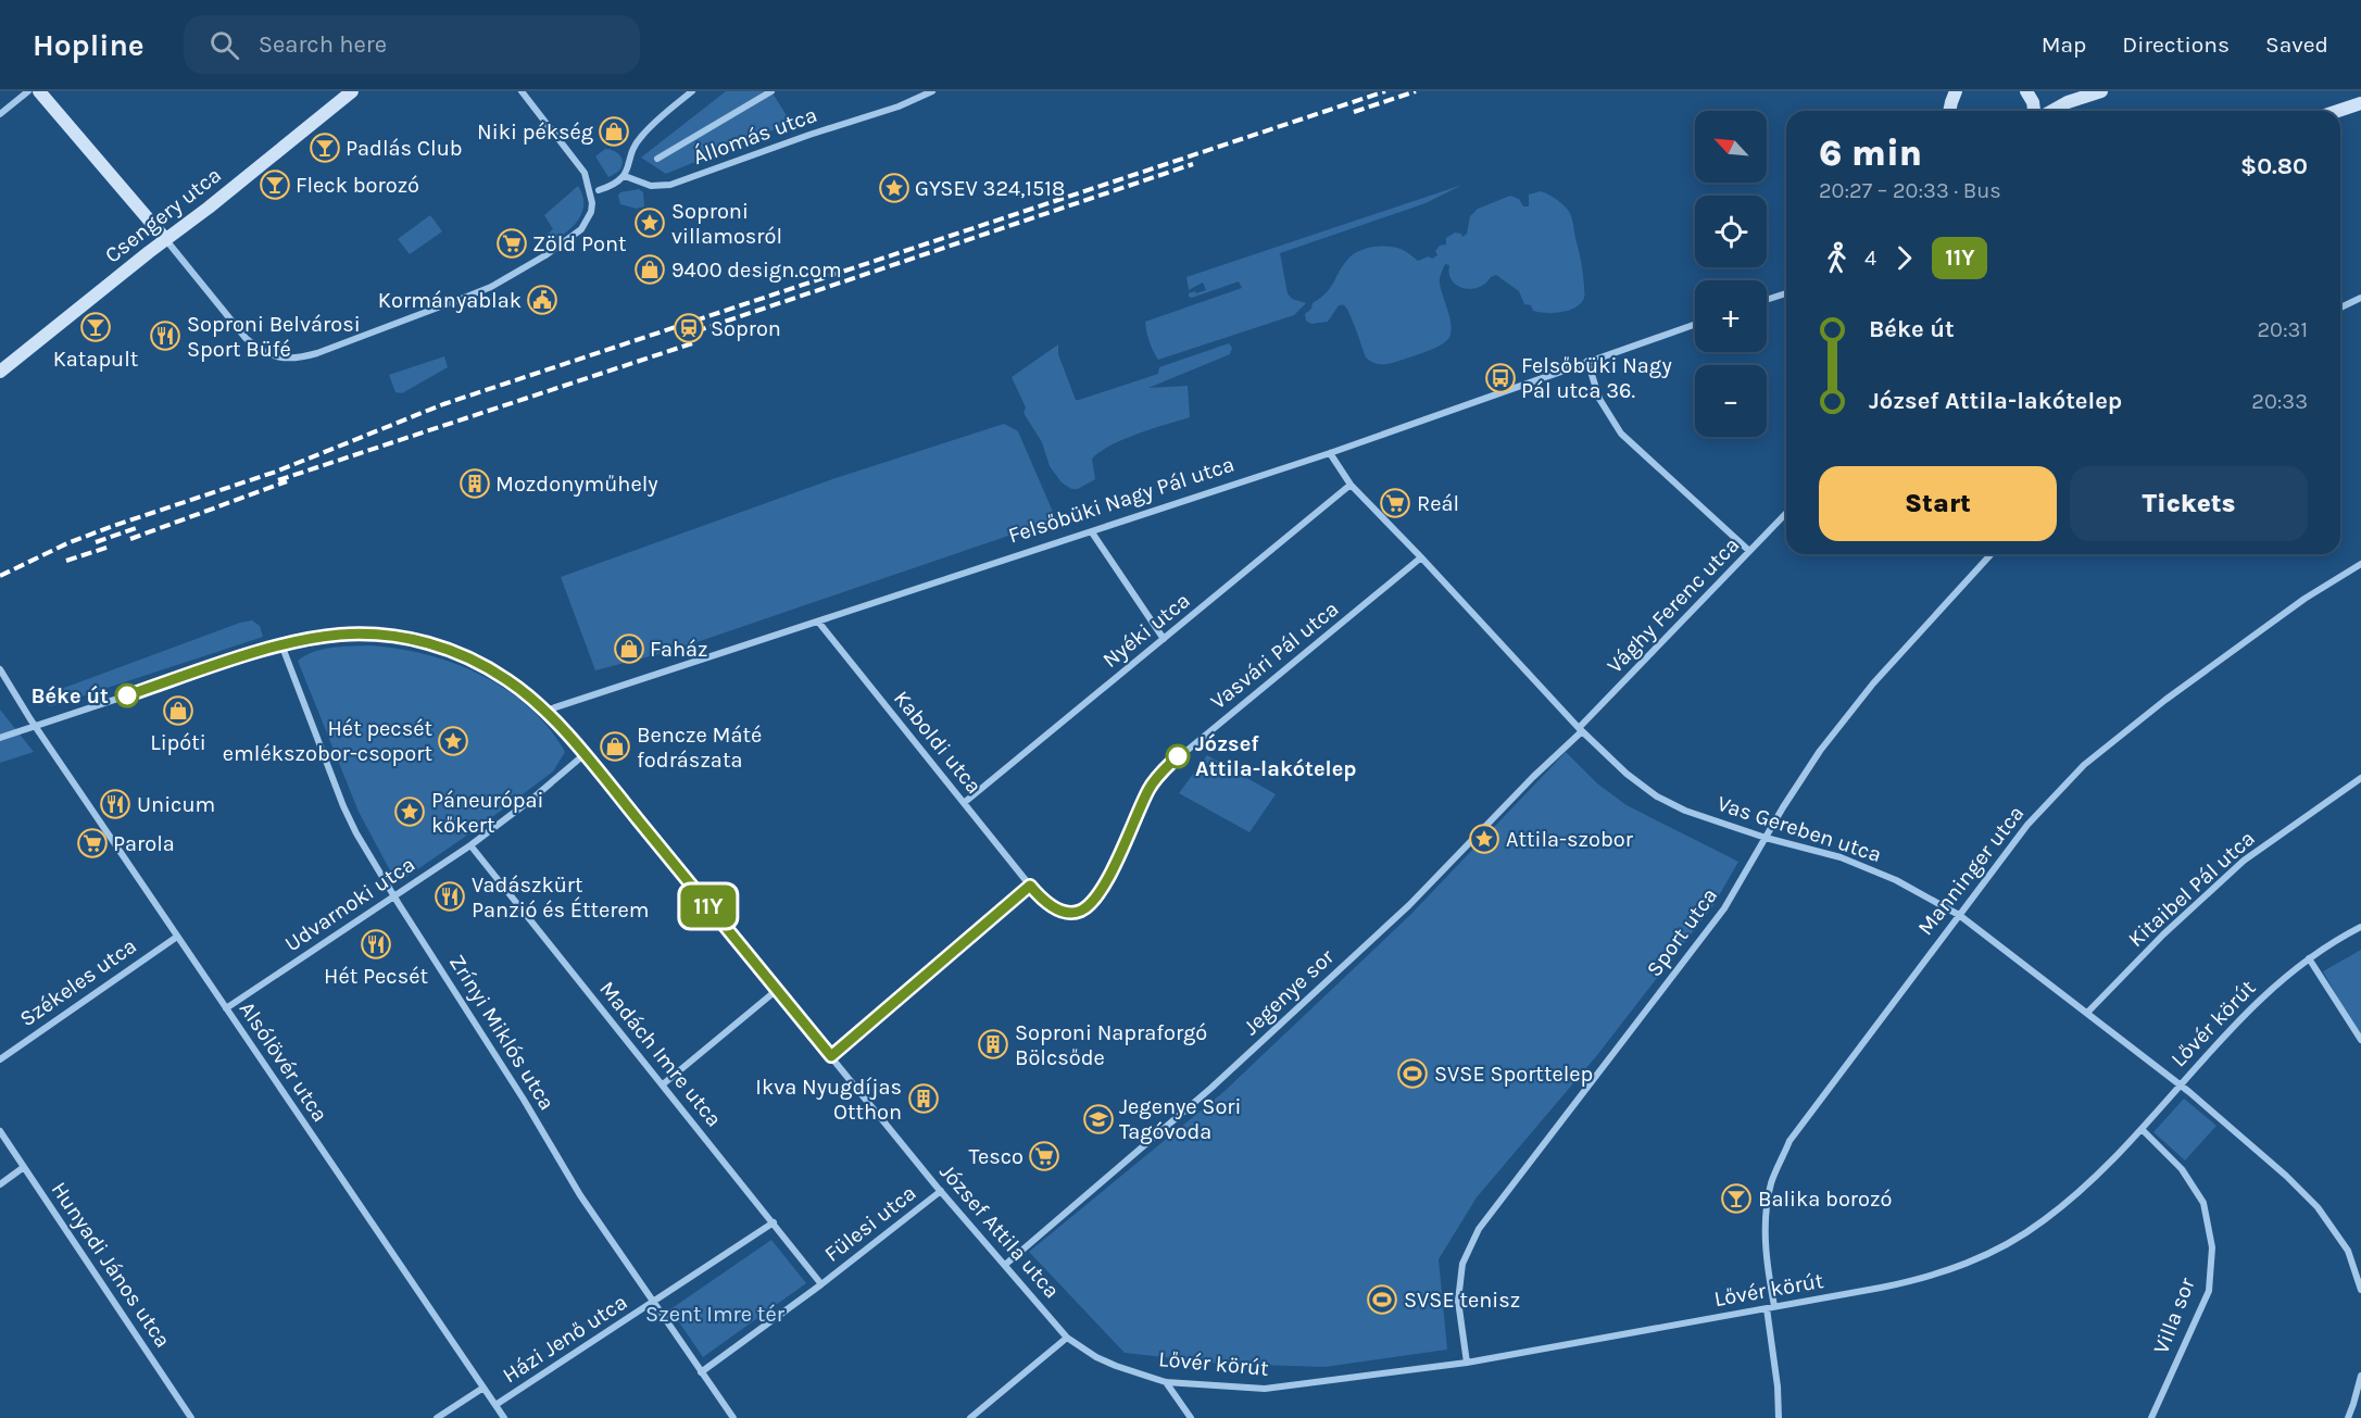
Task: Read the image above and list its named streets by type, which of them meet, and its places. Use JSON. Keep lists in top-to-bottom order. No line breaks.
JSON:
{"streets":{"main road":["Csengery utca"],"street":["Állomás utca","Felsőbüki Nagy Pál utca","Vághy Ferenc utca","Nyéki utca","Vasvári Pál utca","Kaboldi utca","Vas Gereben utca","Manninger utca","Kitaibel Pál utca","Udvarnoki utca","Sport utca","Székeles utca","Jegenye sor","Lővér körút","Zrínyi Miklós utca","Madách Imre utca","Alsólövér utca","Fülesi utca","József Attila utca","Hunyadi János utca","Villa sor","Házi Jenő utca"]},"crossings":[["Felsőbüki Nagy Pál utca","Kaboldi utca"],["Felsőbüki Nagy Pál utca","Vas Gereben utca"],["Vághy Ferenc utca","Vas Gereben utca"],["Vághy Ferenc utca","Jegenye sor"],["Nyéki utca","Kaboldi utca"],["Nyéki utca","Vas Gereben utca"],["Vasvári Pál utca","Kaboldi utca"],["Vasvári Pál utca","Vas Gereben utca"],["Vas Gereben utca","Manninger utca"],["Vas Gereben utca","Kitaibel Pál utca"],["Vas Gereben utca","Sport utca"],["Vas Gereben utca","Jegenye sor"],["Vas Gereben utca","Lővér körút"],["Manninger utca","Lővér körút"],["Udvarnoki utca","Zrínyi Miklós utca"],["Udvarnoki utca","Madách Imre utca"],["Udvarnoki utca","Alsólövér utca"],["Udvarnoki utca","József Attila utca"],["Sport utca","Lővér körút"],["Székeles utca","Alsólövér utca"],["Jegenye sor","József Attila utca"],["Lővér körút","József Attila utca"],["Lővér körút","Villa sor"],["Zrínyi Miklós utca","Házi Jenő utca"],["Madách Imre utca","Fülesi utca"],["Alsólövér utca","Házi Jenő utca"],["Fülesi utca","József Attila utca"]],"parks":["Szent Imre tér"],"places":{"shop":["Niki pékség","9400 design.com","Faház","Lipóti","Bencze Máté fodrászata"],"bar":["Padlás Club","Fleck borozó","Katapult","Balika borozó"],"place":["GYSEV 324,1518","Soproni villamosról","Hét pecsét emlékszobor-csoport","Páneurópai kőkert","Attila-szobor"],"supermarket":["Zöld Pont","Reál","Parola","Tesco"],"public building":["Kormányablak"],"station":["Sopron"],"restaurant":["Soproni Belvárosi Sport Büfé","Unicum","Vadászkürt Panzió és Étterem","Hét Pecsét"],"bus stop":["Felsőbüki Nagy Pál utca 36."],"building":["Mozdonyműhely","Soproni Napraforgó Bölcsőde","Ikva Nyugdíjas Otthon"],"other":["Béke út","József Attila-lakótelep"],"sports":["SVSE Sporttelep","SVSE tenisz"],"school or university":["Jegenye Sori Tagóvoda"]},"lines":["bus line 11Y"],"north":"top left","page":{"header":"Hopline","search":"Search here","nav":["Map","Directions","Saved"],"on_map":"11Y","map_buttons":["+","−"],"heading":["6 min","20:27 – 20:33 · Bus","$0.80"],"legs":["4","11Y"],"list":[{"name":"Béke út","value":"20:31"},{"name":"József Attila-lakótelep","value":"20:33"}],"buttons":["Start","Tickets"]}}
